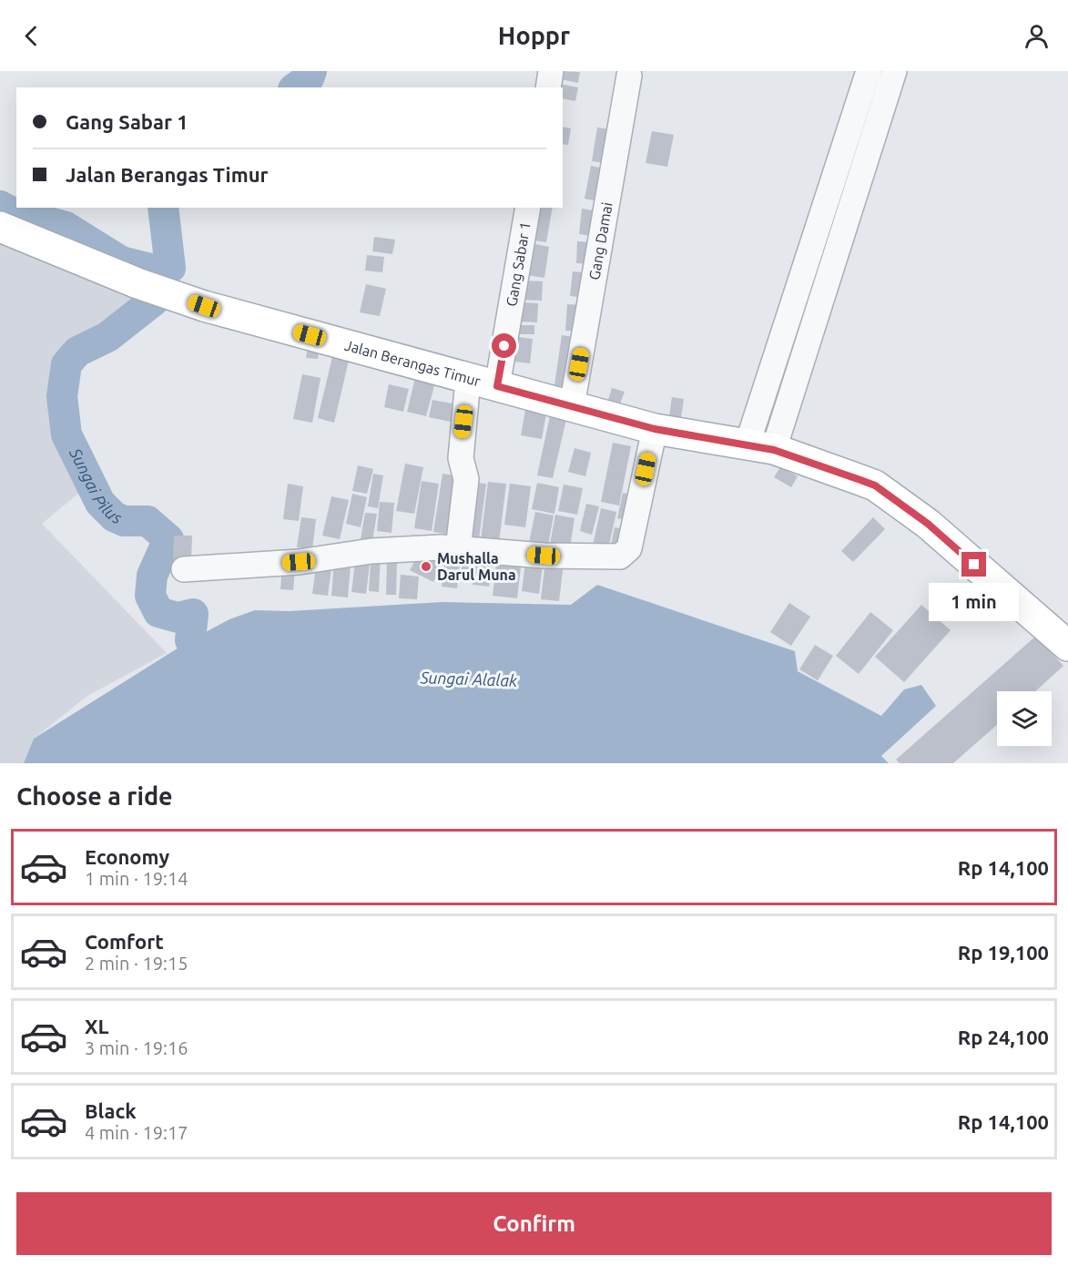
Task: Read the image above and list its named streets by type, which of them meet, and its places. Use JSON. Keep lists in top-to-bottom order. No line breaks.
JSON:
{"streets":{"main road":["Jalan Berangas Timur"],"street":["Gang Damai","Gang Sabar 1"]},"crossings":[["Gang Damai","Jalan Berangas Timur"],["Gang Sabar 1","Jalan Berangas Timur"]],"water":["Sungai Pilus","Sungai Alalak"],"places":["Mushalla Darul Muna"],"page":{"header":"Hoppr","banner":["Gang Sabar 1","Jalan Berangas Timur"],"bubble":"1 min","heading":"Choose a ride","list":[{"name":"Economy","note":"1 min · 19:14","value":"Rp 14,100"},{"name":"Comfort","note":"2 min · 19:15","value":"Rp 19,100"},{"name":"XL","note":"3 min · 19:16","value":"Rp 24,100"},{"name":"Black","note":"4 min · 19:17","value":"Rp 14,100"}],"buttons":"Confirm"}}
